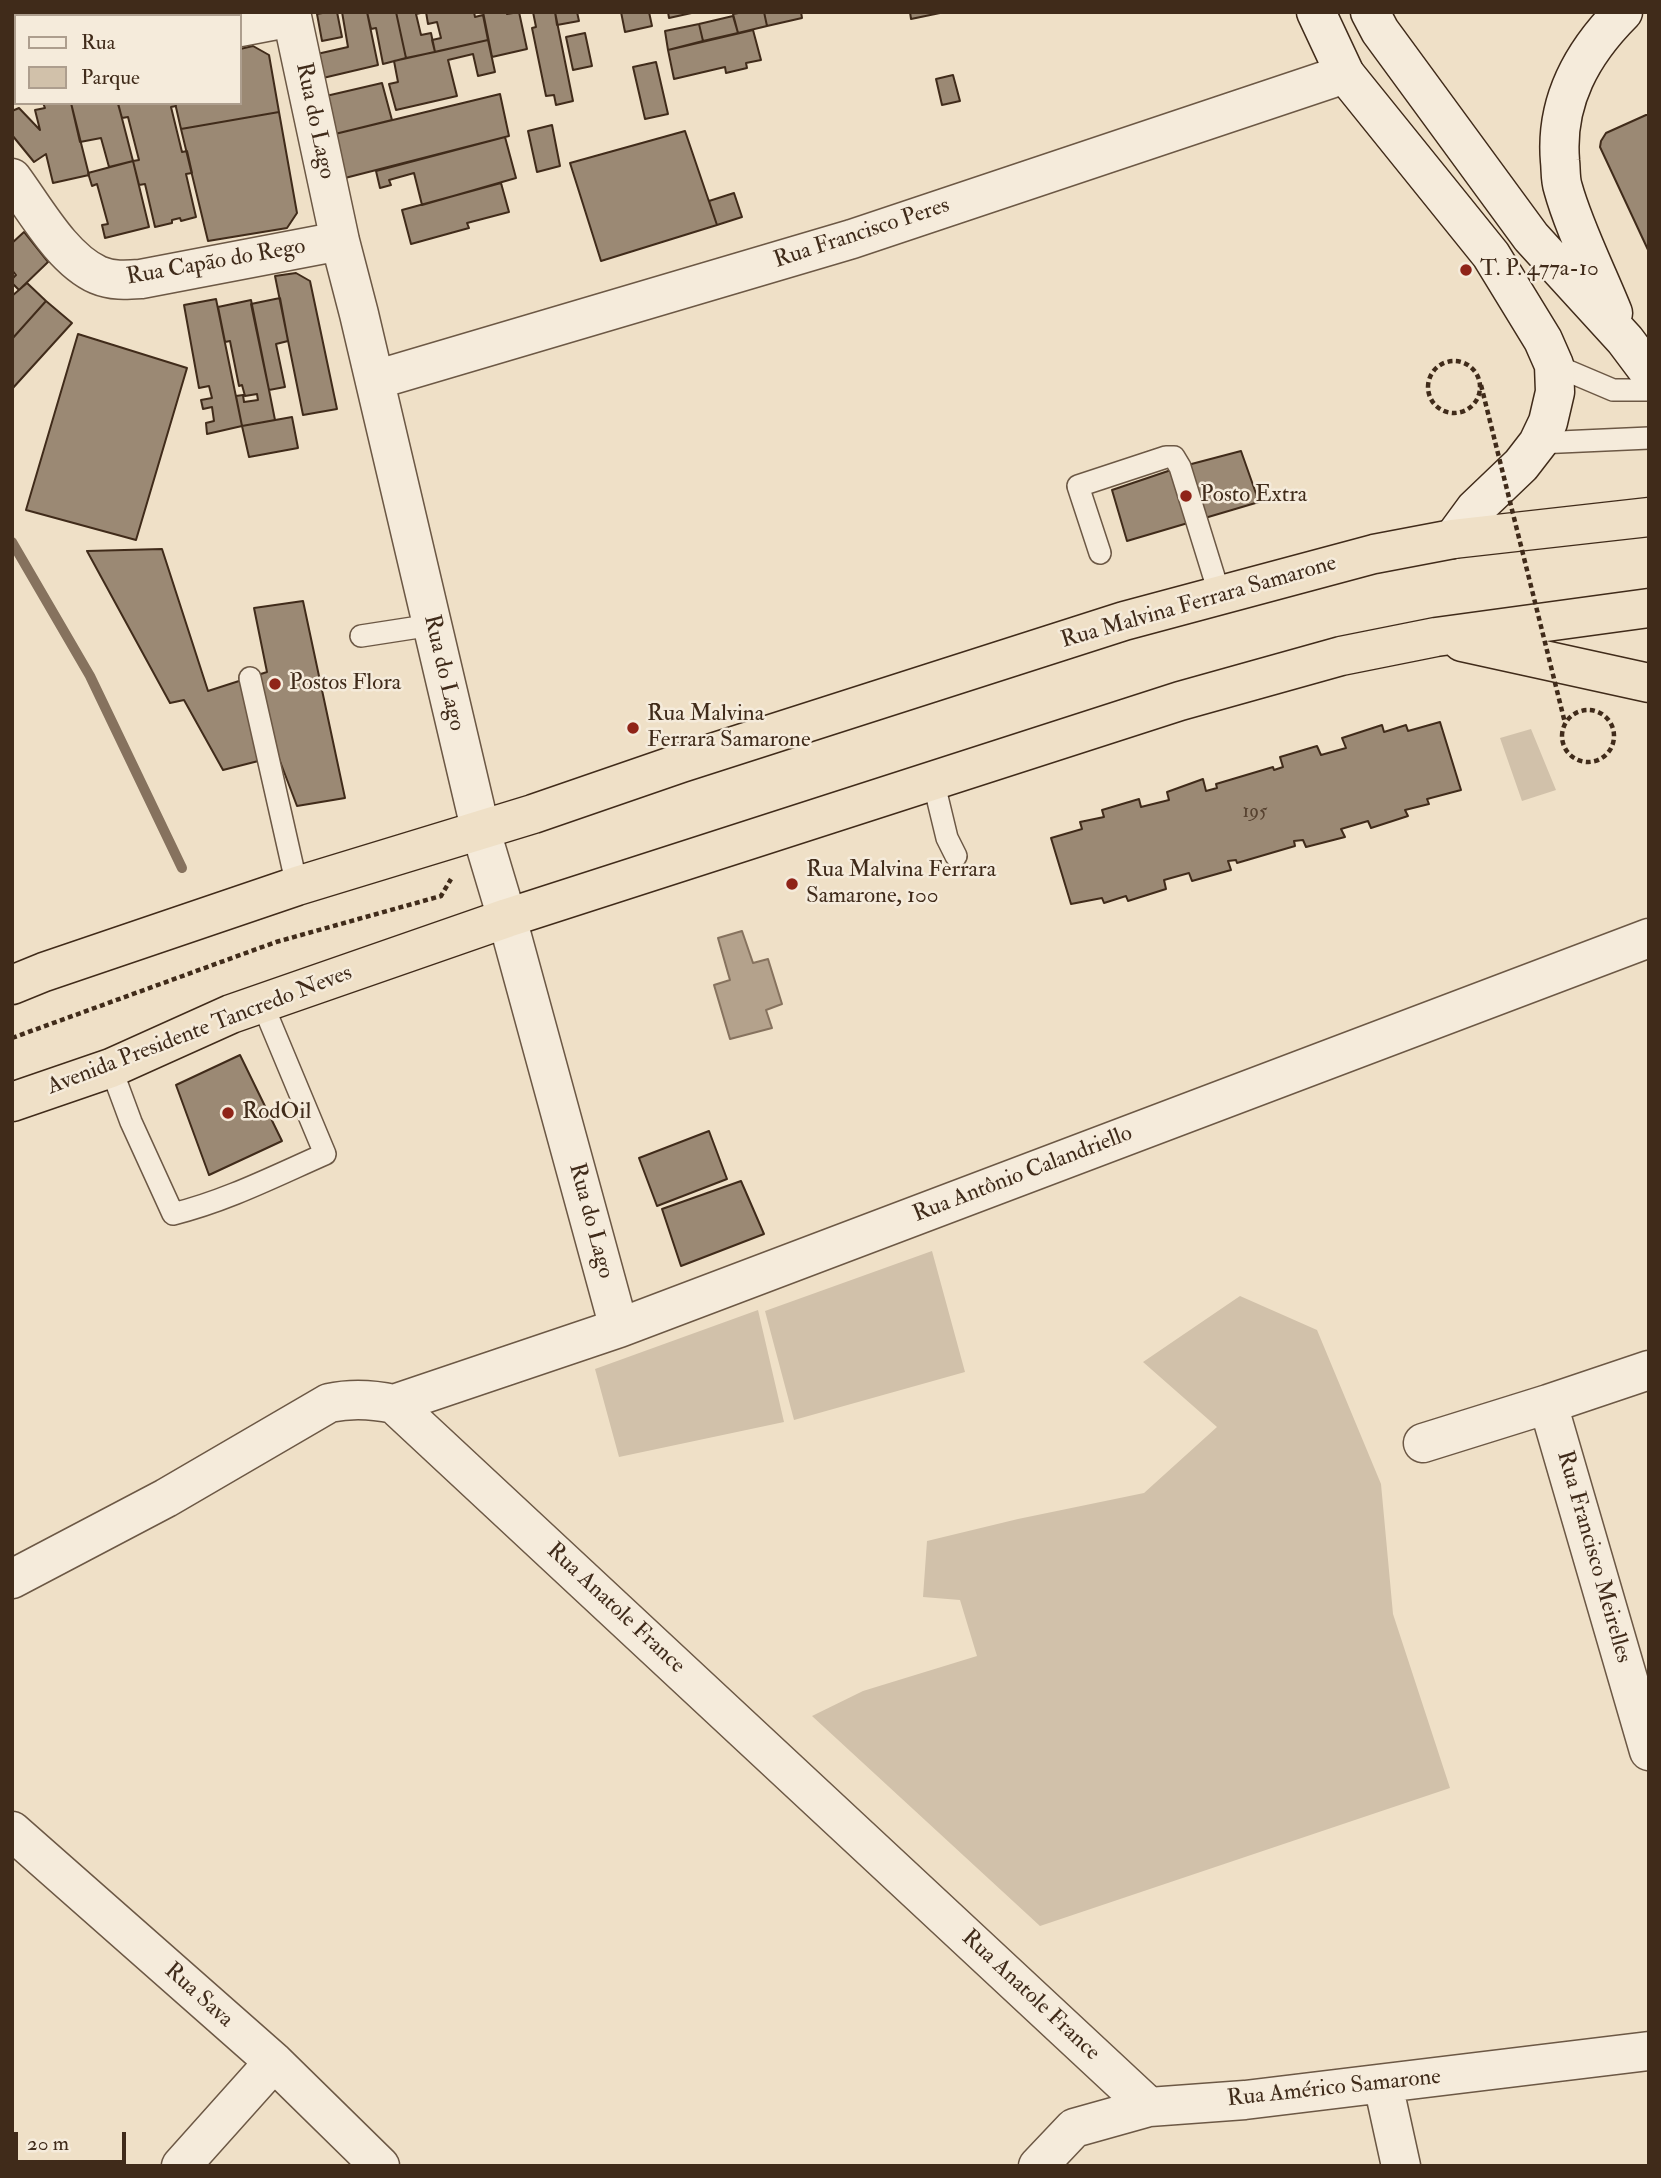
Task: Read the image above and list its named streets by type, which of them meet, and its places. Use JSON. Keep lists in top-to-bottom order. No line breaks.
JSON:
{"streets":{"highway":["Rua Malvina Ferrara Samarone","Avenida Presidente Tancredo Neves"],"street":["Rua do Lago","Rua Francisco Peres","Rua Capão do Rego","Rua Antônio Calandriello","Rua Francisco Meirelles","Rua Anatole France","Rua Sava","Rua Américo Samarone"]},"crossings":[["Rua do Lago","Rua Francisco Peres"],["Rua do Lago","Rua Capão do Rego"],["Rua do Lago","Rua Malvina Ferrara Samarone"],["Rua do Lago","Avenida Presidente Tancredo Neves"],["Rua do Lago","Rua Antônio Calandriello"],["Rua Antônio Calandriello","Rua Anatole France"],["Rua Anatole France","Rua Américo Samarone"]],"places":["T. P. 477a-10","Posto Extra","Postos Flora","Rua Malvina Ferrara Samarone","Rua Malvina Ferrara Samarone, 100","RodOil"],"house_numbers":["195"],"legend":["Rua","Parque"],"scale_bar":"20 m"}
